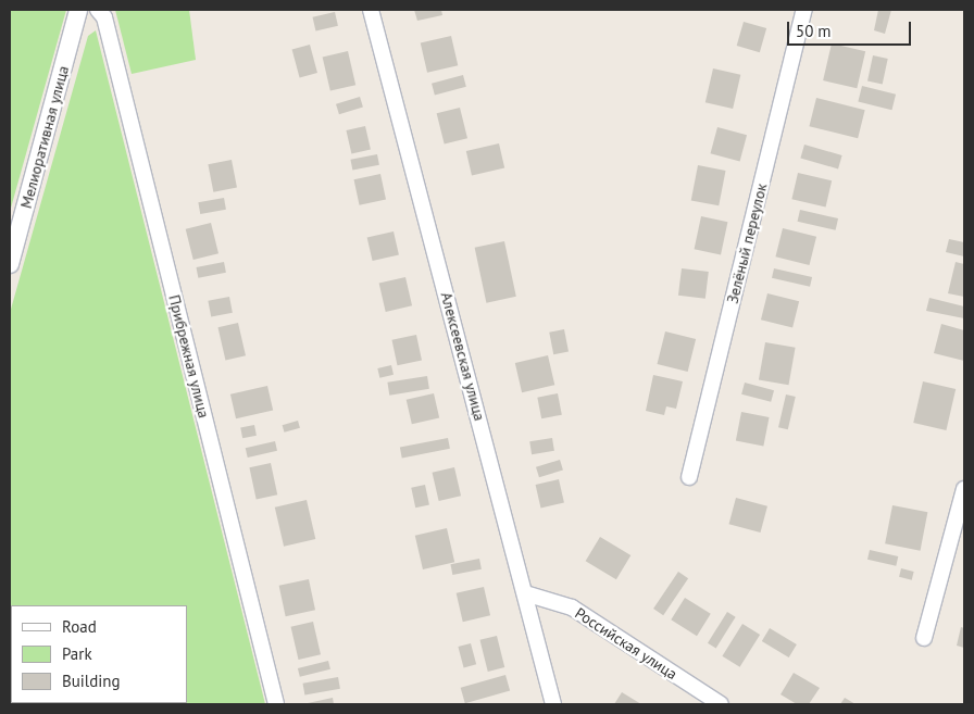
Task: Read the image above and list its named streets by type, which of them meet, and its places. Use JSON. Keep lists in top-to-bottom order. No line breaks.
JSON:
{"streets":{"street":["Мелиоративная улица","Зелёный переулок","Прибрежная улица","Алексеевская улица","Российская улица"]},"crossings":[["Алексеевская улица","Российская улица"]],"legend":["Road","Park","Building"],"scale_bar":"50 m"}
